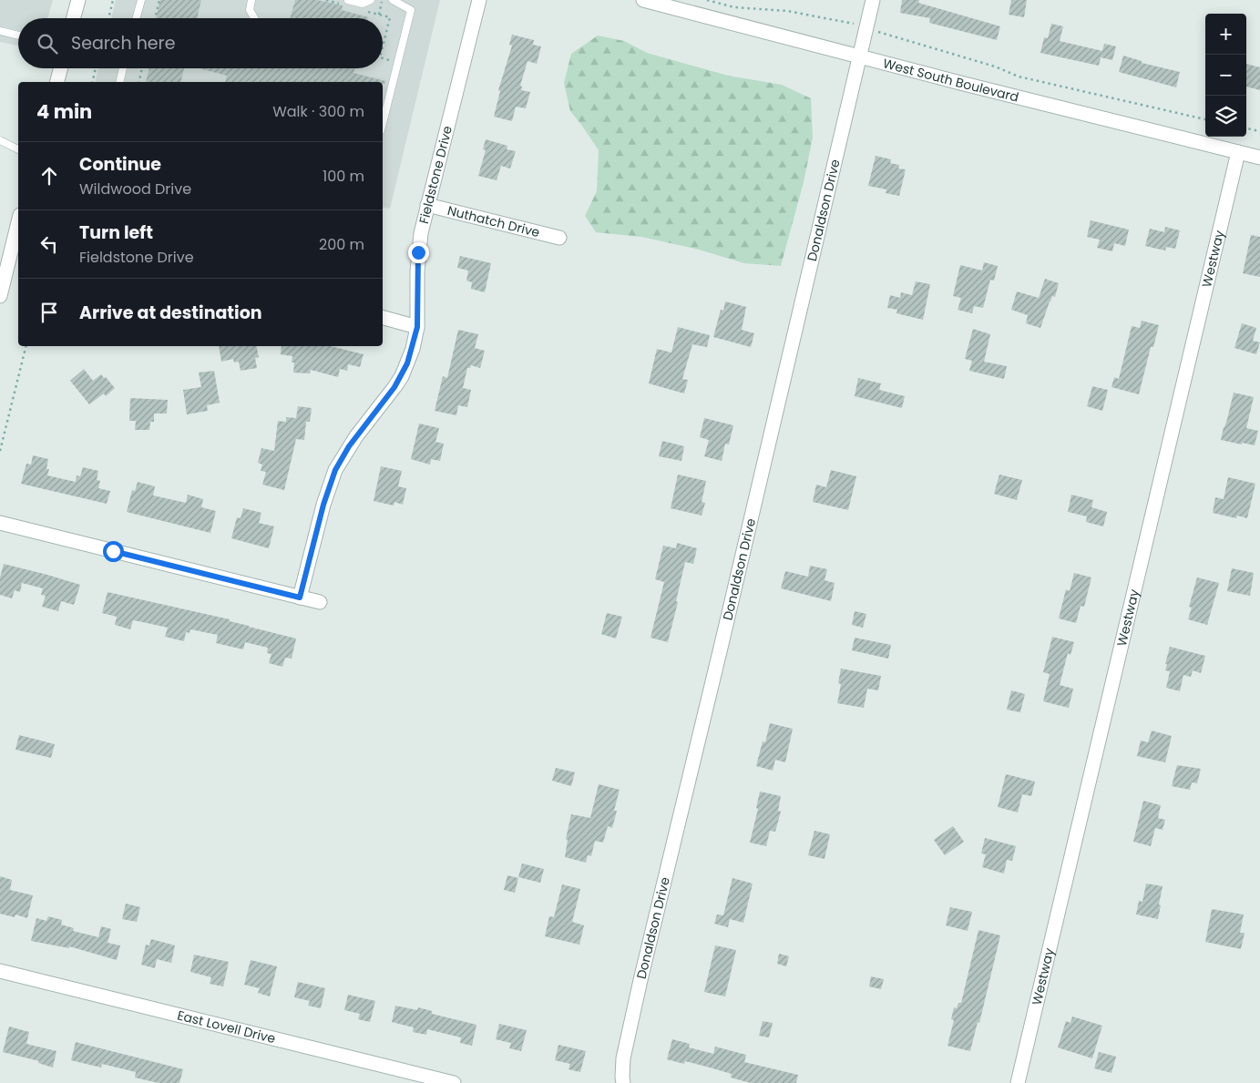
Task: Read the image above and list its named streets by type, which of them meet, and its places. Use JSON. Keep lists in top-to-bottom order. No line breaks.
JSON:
{"streets":{"street":["West South Boulevard","Fieldstone Drive","Donaldson Drive","Nuthatch Drive","Westway","East Lovell Drive"]},"crossings":[["West South Boulevard","Donaldson Drive"],["West South Boulevard","Westway"],["Fieldstone Drive","Nuthatch Drive"]],"page":{"map_buttons":["+","−"],"search":"Search here","heading":["4 min","Walk · 300 m"],"list":[["Continue","Wildwood Drive","100 m"],["Turn left","Fieldstone Drive","200 m"],"Arrive at destination"]}}
